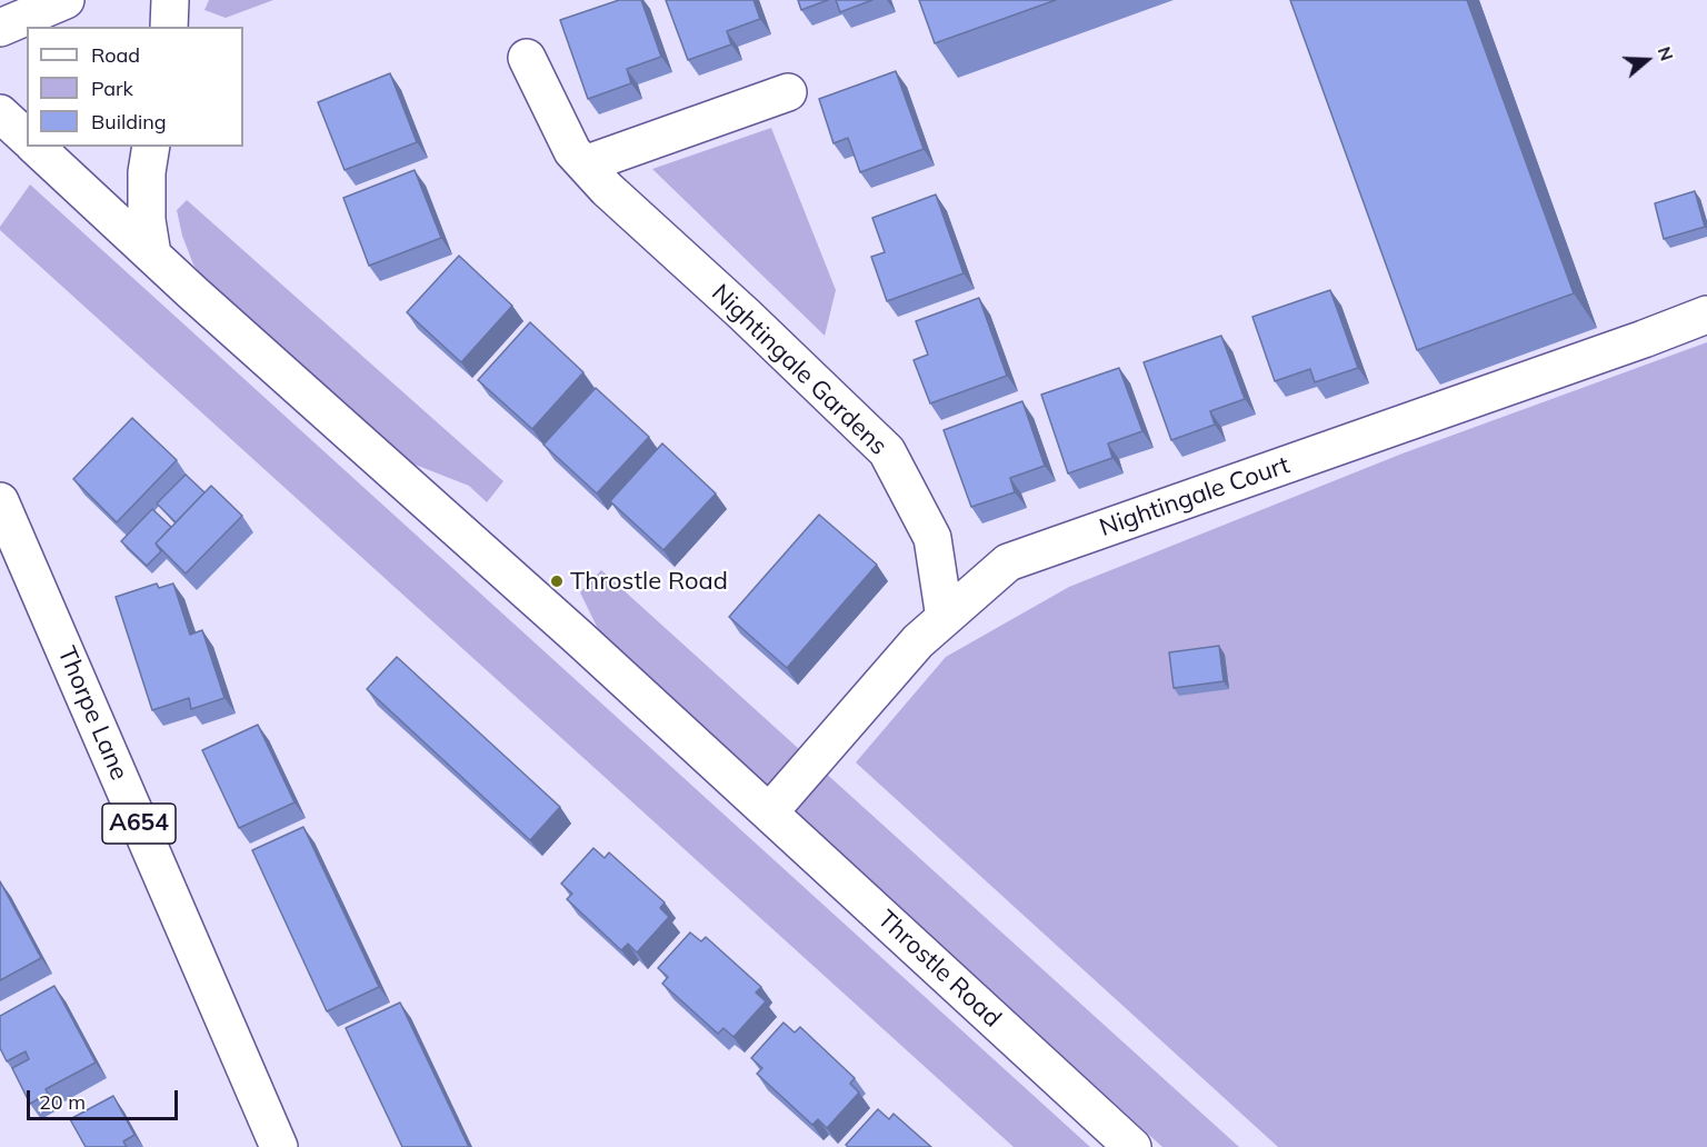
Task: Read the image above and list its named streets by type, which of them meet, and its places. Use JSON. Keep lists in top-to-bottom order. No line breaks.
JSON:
{"streets":{"street":["Nightingale Gardens","Nightingale Court","Thorpe Lane","A654","Throstle Road"]},"crossings":[["Nightingale Gardens","Nightingale Court"],["Nightingale Court","Throstle Road"]],"places":["Throstle Road"],"legend":["Road","Park","Building"],"scale_bar":"20 m","north":"right"}
